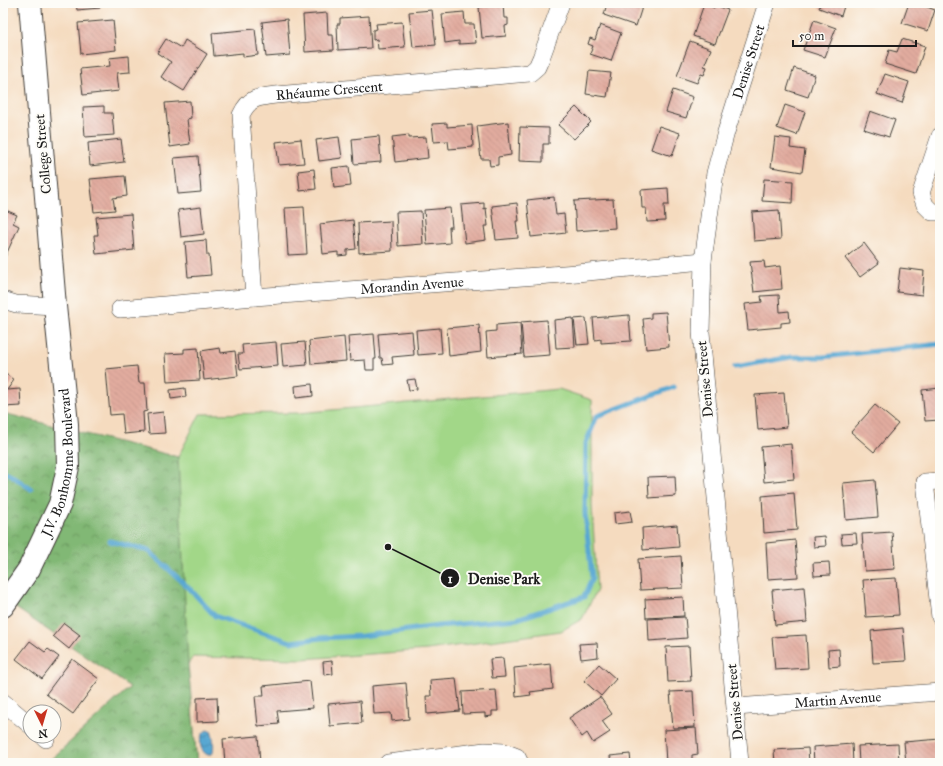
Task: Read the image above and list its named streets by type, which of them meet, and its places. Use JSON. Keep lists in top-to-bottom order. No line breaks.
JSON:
{"streets":{"street":["Denise Street","Rhéaume Crescent","College Street","Morandin Avenue","J.V. Bonhomme Boulevard","Martin Avenue"]},"crossings":[["Denise Street","Morandin Avenue"],["Denise Street","Martin Avenue"],["Rhéaume Crescent","Morandin Avenue"],["College Street","J.V. Bonhomme Boulevard"]],"places":["Denise Park"],"scale_bar":"50 m","north":"bottom"}
